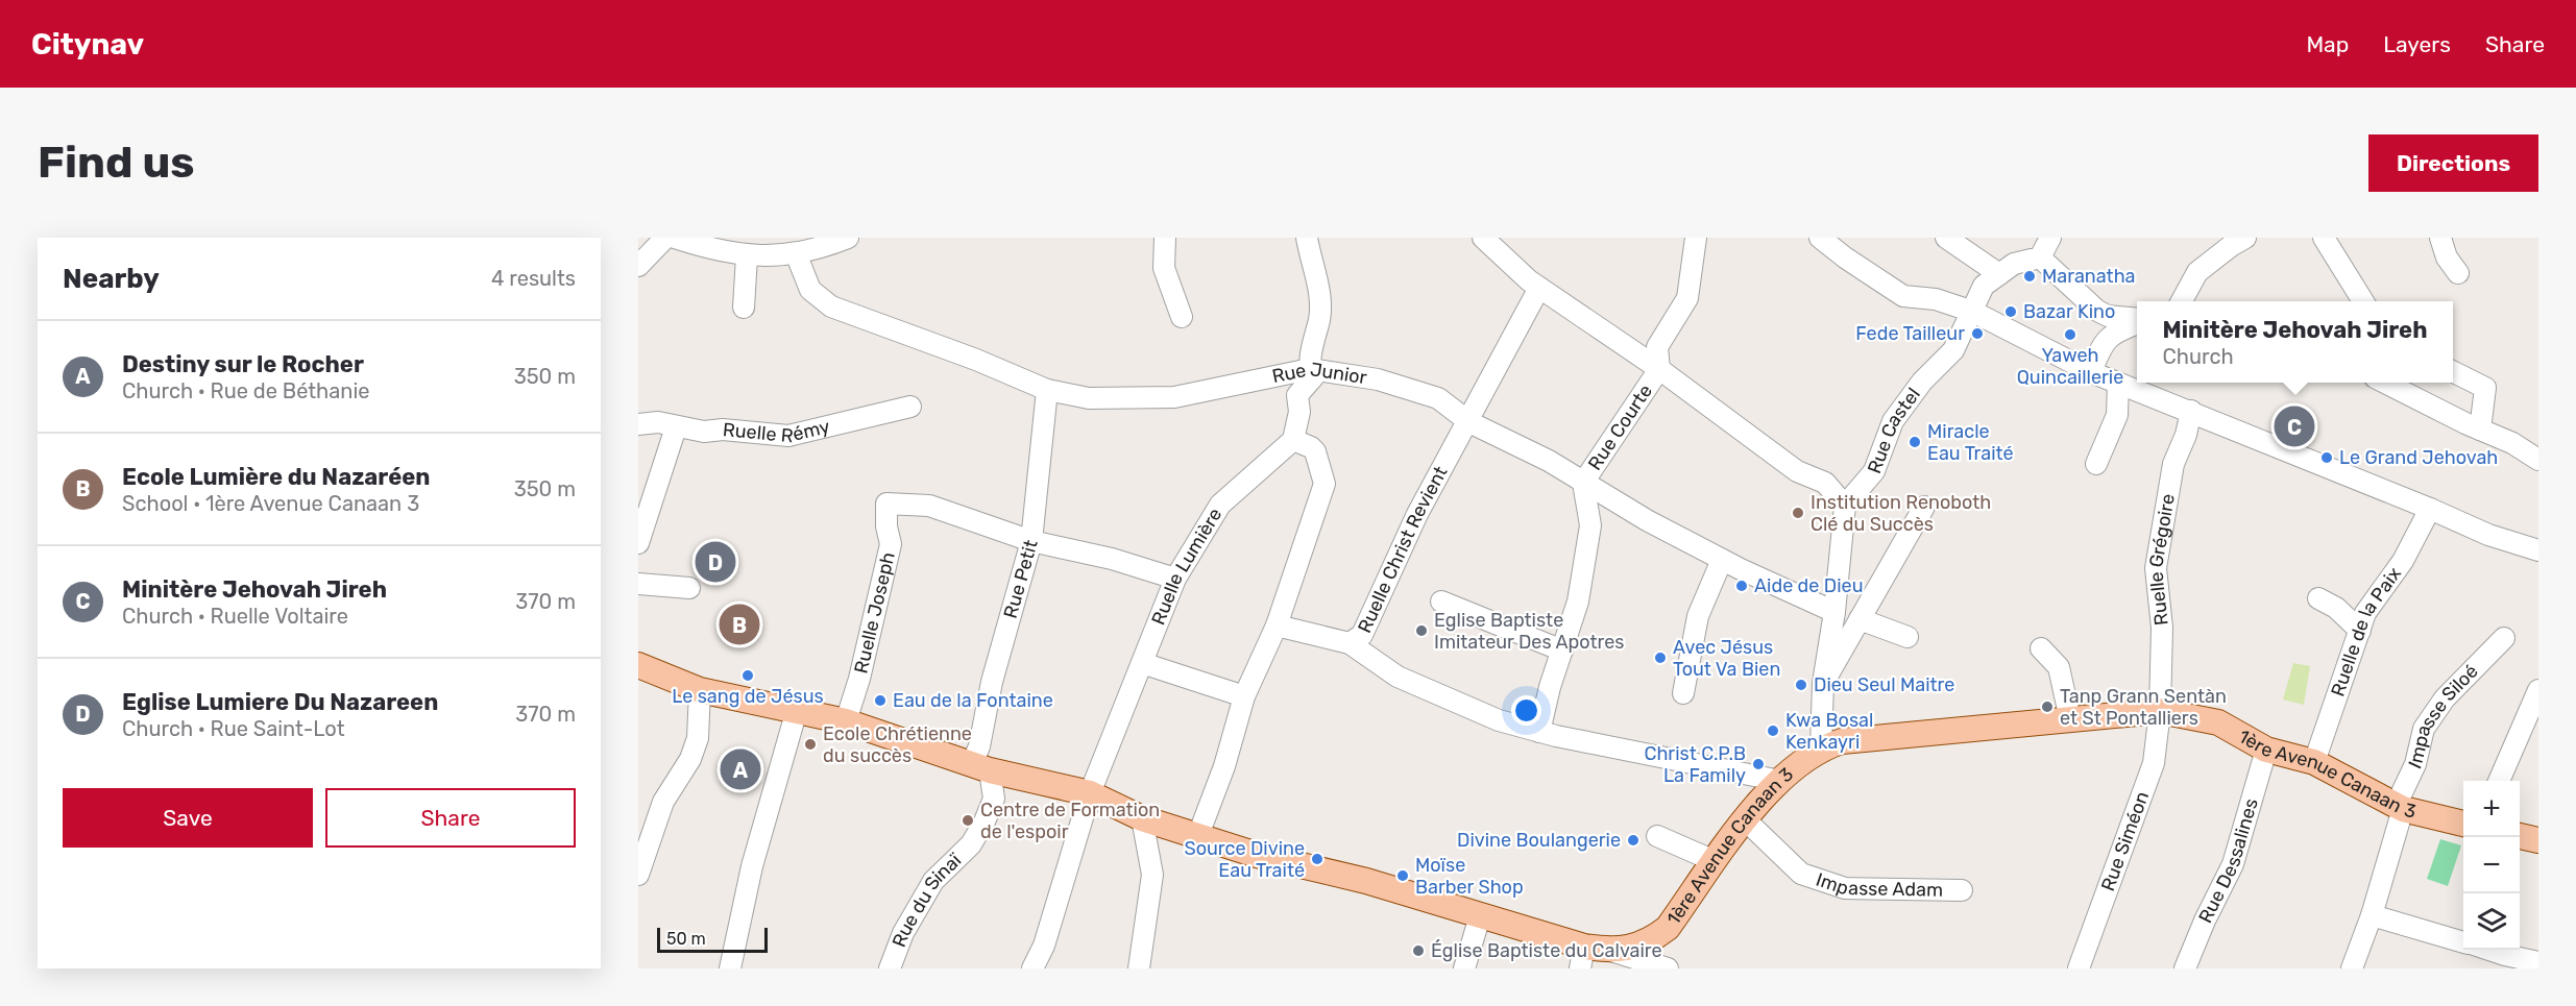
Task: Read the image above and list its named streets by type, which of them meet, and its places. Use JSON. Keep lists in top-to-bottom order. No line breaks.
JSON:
{"streets":{"main road":["1ère Avenue Canaan 3"],"street":["Rue Junior","Ruelle Rémy","Rue Courte","Rue Castel","Ruelle Christ Revient","Ruelle Grégoire","Ruelle Lumière","Rue Petit","Ruelle Joseph","Ruelle de la Paix","Impasse Siloé","Rue Siméon","Rue Dessalines","Impasse Adam","Rue du Sinaï"]},"crossings":[["Rue Junior","Rue Courte"],["Rue Junior","Ruelle Christ Revient"],["Rue Junior","Rue Petit"],["Ruelle Grégoire","1ère Avenue Canaan 3"],["Ruelle Grégoire","Rue Siméon"],["Ruelle Lumière","1ère Avenue Canaan 3"],["Rue Petit","Ruelle Joseph"],["Rue Petit","1ère Avenue Canaan 3"],["Rue Petit","Rue du Sinaï"],["Ruelle Joseph","1ère Avenue Canaan 3"],["Ruelle de la Paix","1ère Avenue Canaan 3"],["Impasse Siloé","1ère Avenue Canaan 3"],["1ère Avenue Canaan 3","Rue Siméon"],["1ère Avenue Canaan 3","Rue Dessalines"],["1ère Avenue Canaan 3","Impasse Adam"],["1ère Avenue Canaan 3","Rue du Sinaï"]],"places":["Maranatha","Bazar Kino","Fede Tailleur","Yaweh Quincaillerie","Miracle Eau Traité","Le Grand Jehovah","Institution Renoboth Clé du Succès","Aide de Dieu","Eglise Baptiste Imitateur Des Apotres","Avec Jésus Tout Va Bien","Le sang de Jésus","Dieu Seul Maitre","Eau de la Fontaine","Tanp Grann Sentàn et St Pontalliers","Kwa Bosal Kenkayri","Ecole Chrétienne du succès","Christ C.P.B La Family","Centre de Formation de l'espoir","Divine Boulangerie","Source Divine Eau Traité","Moïse Barber Shop","Église Baptiste du Calvaire"],"scale_bar":"50 m","page":{"header":"Citynav","nav":["Map","Layers","Share"],"buttons":["Directions",["Save","Share"]],"title":"Find us","heading":["Nearby","4 results"],"popup":["Minitère Jehovah Jireh","Church"],"list":[{"mark":"A","name":"Destiny sur le Rocher","note":"Church · Rue de Béthanie","value":"350 m"},{"mark":"B","name":"Ecole Lumière du Nazaréen","note":"School · 1ère Avenue Canaan 3","value":"350 m"},{"mark":"C","name":"Minitère Jehovah Jireh","note":"Church · Ruelle Voltaire","value":"370 m"},{"mark":"D","name":"Eglise Lumiere Du Nazareen","note":"Church · Rue Saint-Lot","value":"370 m"}],"pins":["C","D","B","A"],"map_buttons":["+","−"],"scale":"50 m"}}
